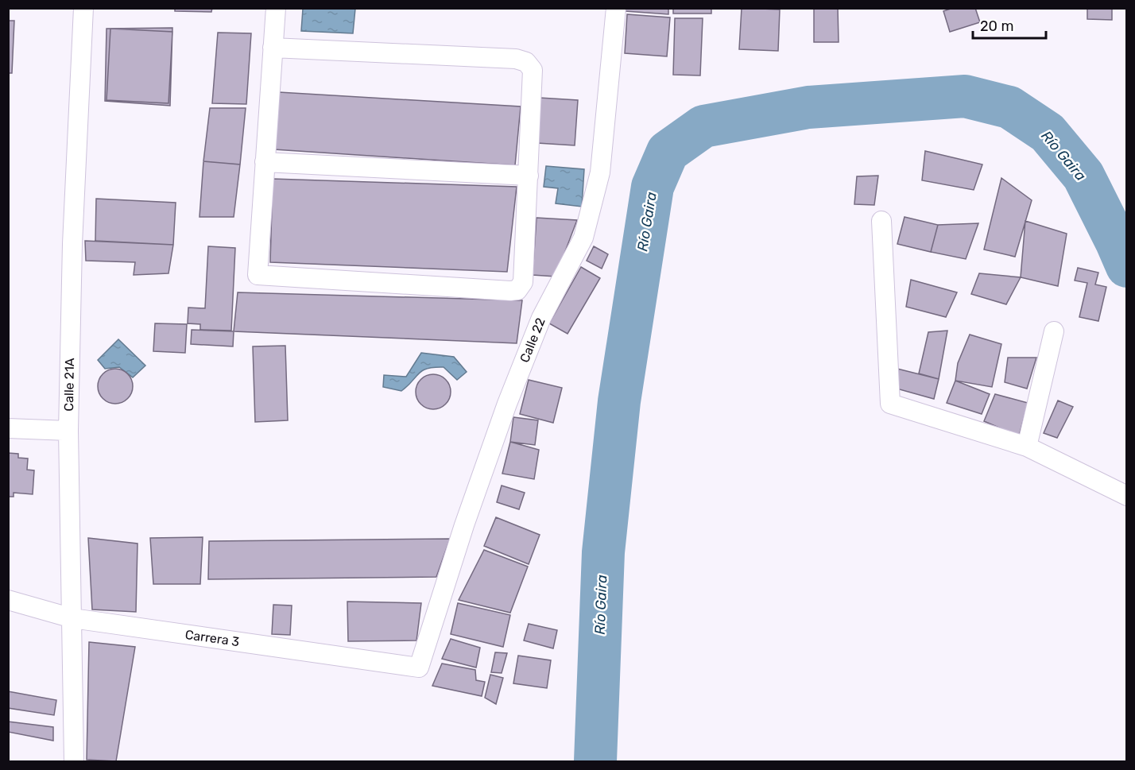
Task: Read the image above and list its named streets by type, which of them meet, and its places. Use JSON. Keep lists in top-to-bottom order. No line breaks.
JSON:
{"streets":{"street":["Calle 22","Calle 21A","Carrera 3"]},"crossings":[["Calle 22","Carrera 3"],["Calle 21A","Carrera 3"]],"water":["Río Gaira"],"scale_bar":"20 m"}
